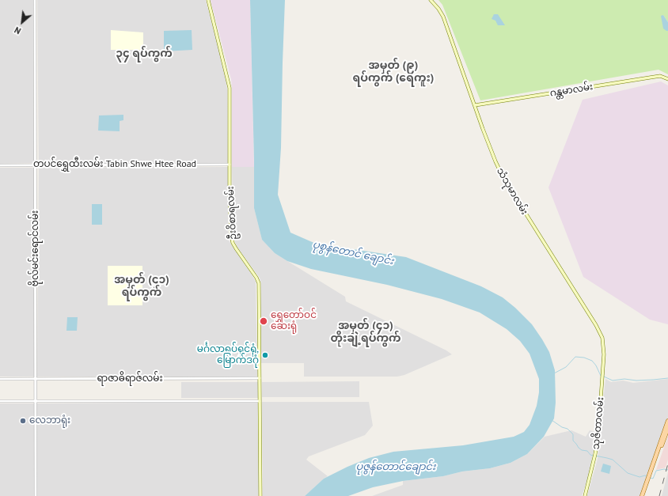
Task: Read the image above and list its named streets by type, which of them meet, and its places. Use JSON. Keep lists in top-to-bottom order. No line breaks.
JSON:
{"streets":{"main road":["ဂန္တမာလမ်း","သံသုမာလမ်း","ဦးဝိစာရလမ်း","သုဇိတာလမ်း"],"street":["တပင်ရွှေထီးလမ်း Tabin Shwe Htee Road","ဗိုလ်မင်းရောင်လမ်း","ရာဇာဓိရာဇ်လမ်း"]},"crossings":[["ဂန္တမာလမ်း","သံသုမာလမ်း"],["တပင်ရွှေထီးလမ်း Tabin Shwe Htee Road","ဦးဝိစာရလမ်း"],["တပင်ရွှေထီးလမ်း Tabin Shwe Htee Road","ဗိုလ်မင်းရောင်လမ်း"],["သံသုမာလမ်း","သုဇိတာလမ်း"],["ဦးဝိစာရလမ်း","ရာဇာဓိရာဇ်လမ်း"],["ဗိုလ်မင်းရောင်လမ်း","ရာဇာဓိရာဇ်လမ်း"]],"districts":["၃၄ ရပ်ကွက်","အမှတ် (၉) ရပ်ကွက် (ရေကူး)","အမှတ် (၄၁) ရပ်ကွက်","အမှတ် (၄၁) တိုးချဲ့ရပ်ကွက်"],"water":["ပုစွန်တောင် ချောင်း","ပုဇွန်တောင်ချောင်း"],"places":["ရွှေတော်ဝင် ဆေးရုံ","မင်္ဂလာရုပ်ရှင်ရုံ, မြောက်ဒဂုံ","လေဘာရုံး"],"north":"bottom left"}
